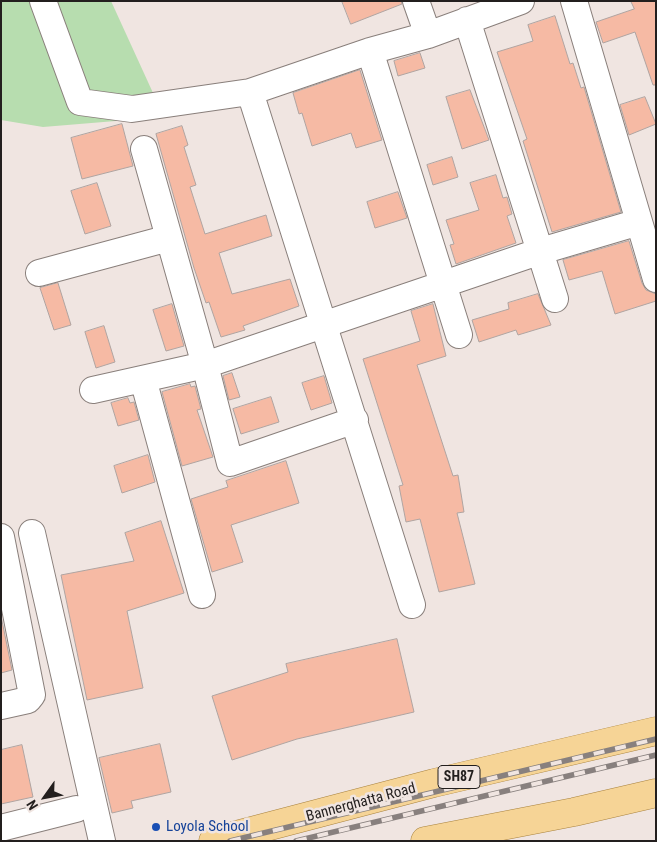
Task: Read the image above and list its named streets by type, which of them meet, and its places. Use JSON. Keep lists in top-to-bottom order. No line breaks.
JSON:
{"streets":{"main road":["SH87","Bannerghatta Road"]},"places":["Loyola School"],"north":"bottom left"}
